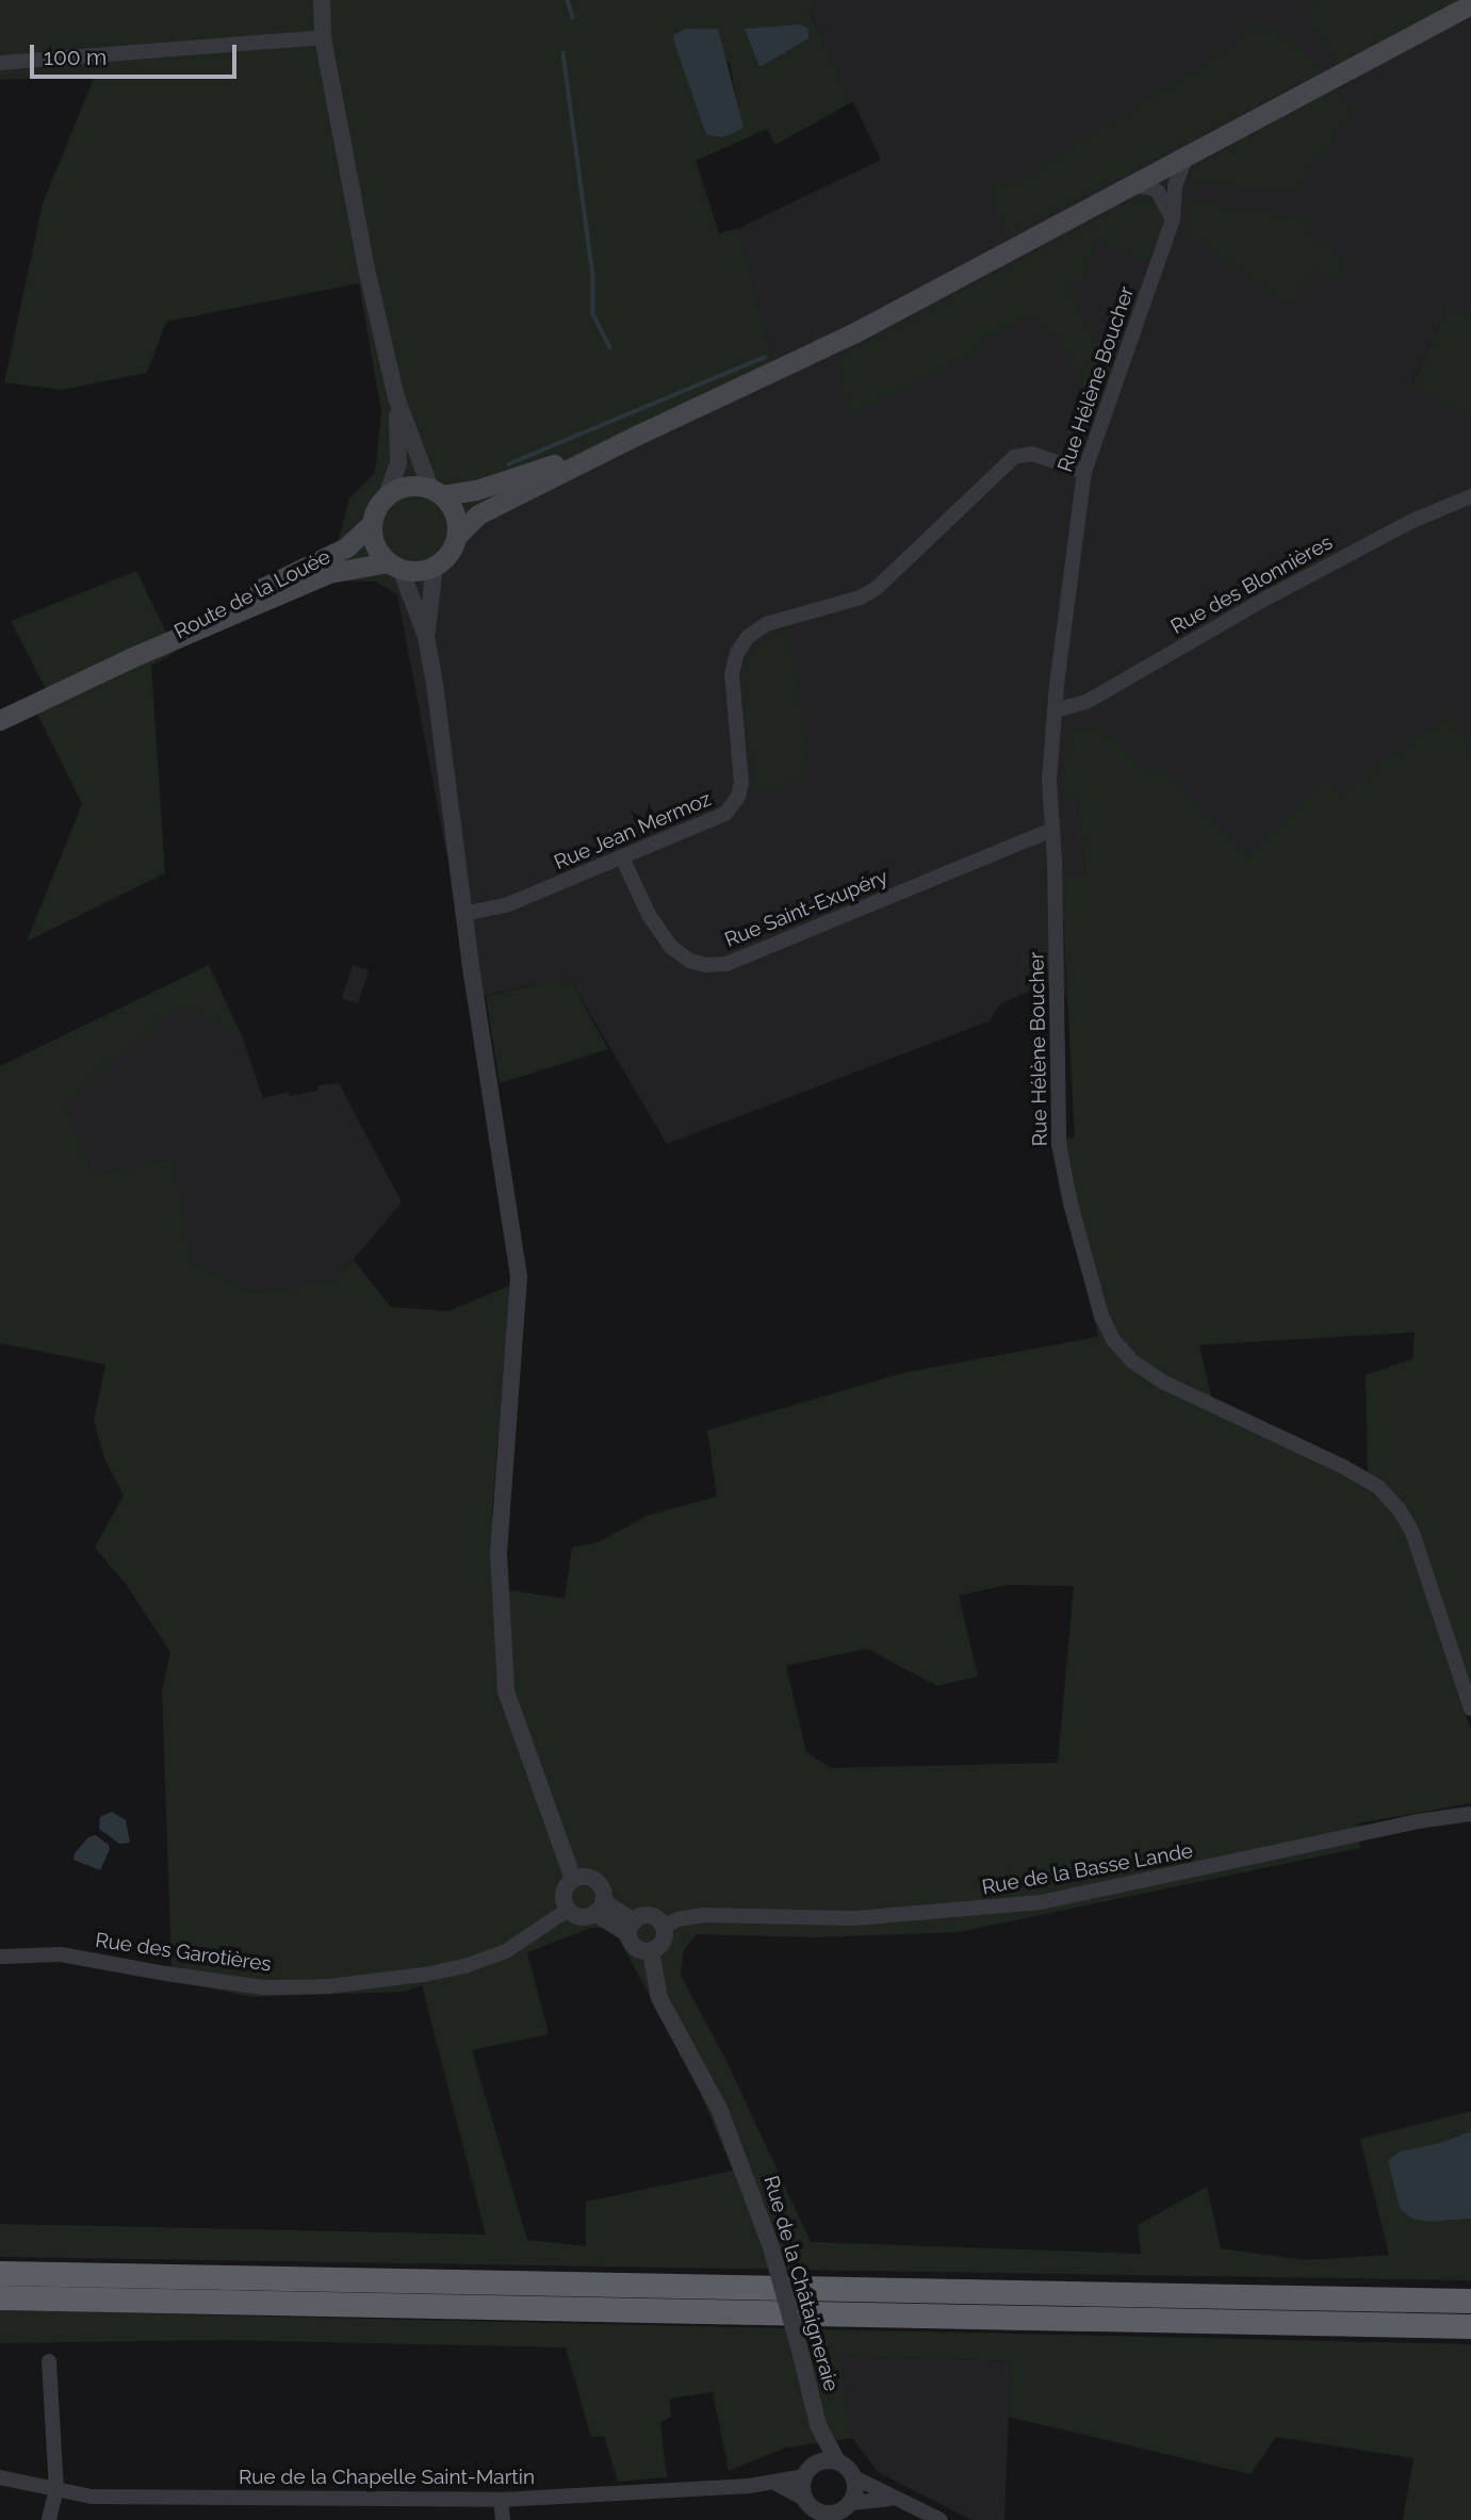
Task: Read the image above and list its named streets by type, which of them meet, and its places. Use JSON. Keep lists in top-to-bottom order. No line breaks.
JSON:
{"streets":{"main road":["Route de la Louée"],"street":["Rue Hélène Boucher","Rue des Blonnières","Rue Jean Mermoz","Rue Saint-Exupéry","Rue de la Basse Lande","Rue des Garotières","Rue de la Châtaigneraie","Rue de la Chapelle Saint-Martin"]},"crossings":[["Rue Hélène Boucher","Rue des Blonnières"],["Rue Hélène Boucher","Rue Jean Mermoz"],["Rue Hélène Boucher","Rue Saint-Exupéry"],["Rue Jean Mermoz","Rue Saint-Exupéry"],["Rue de la Basse Lande","Rue de la Châtaigneraie"],["Rue de la Châtaigneraie","Rue de la Chapelle Saint-Martin"]],"scale_bar":"100 m"}
